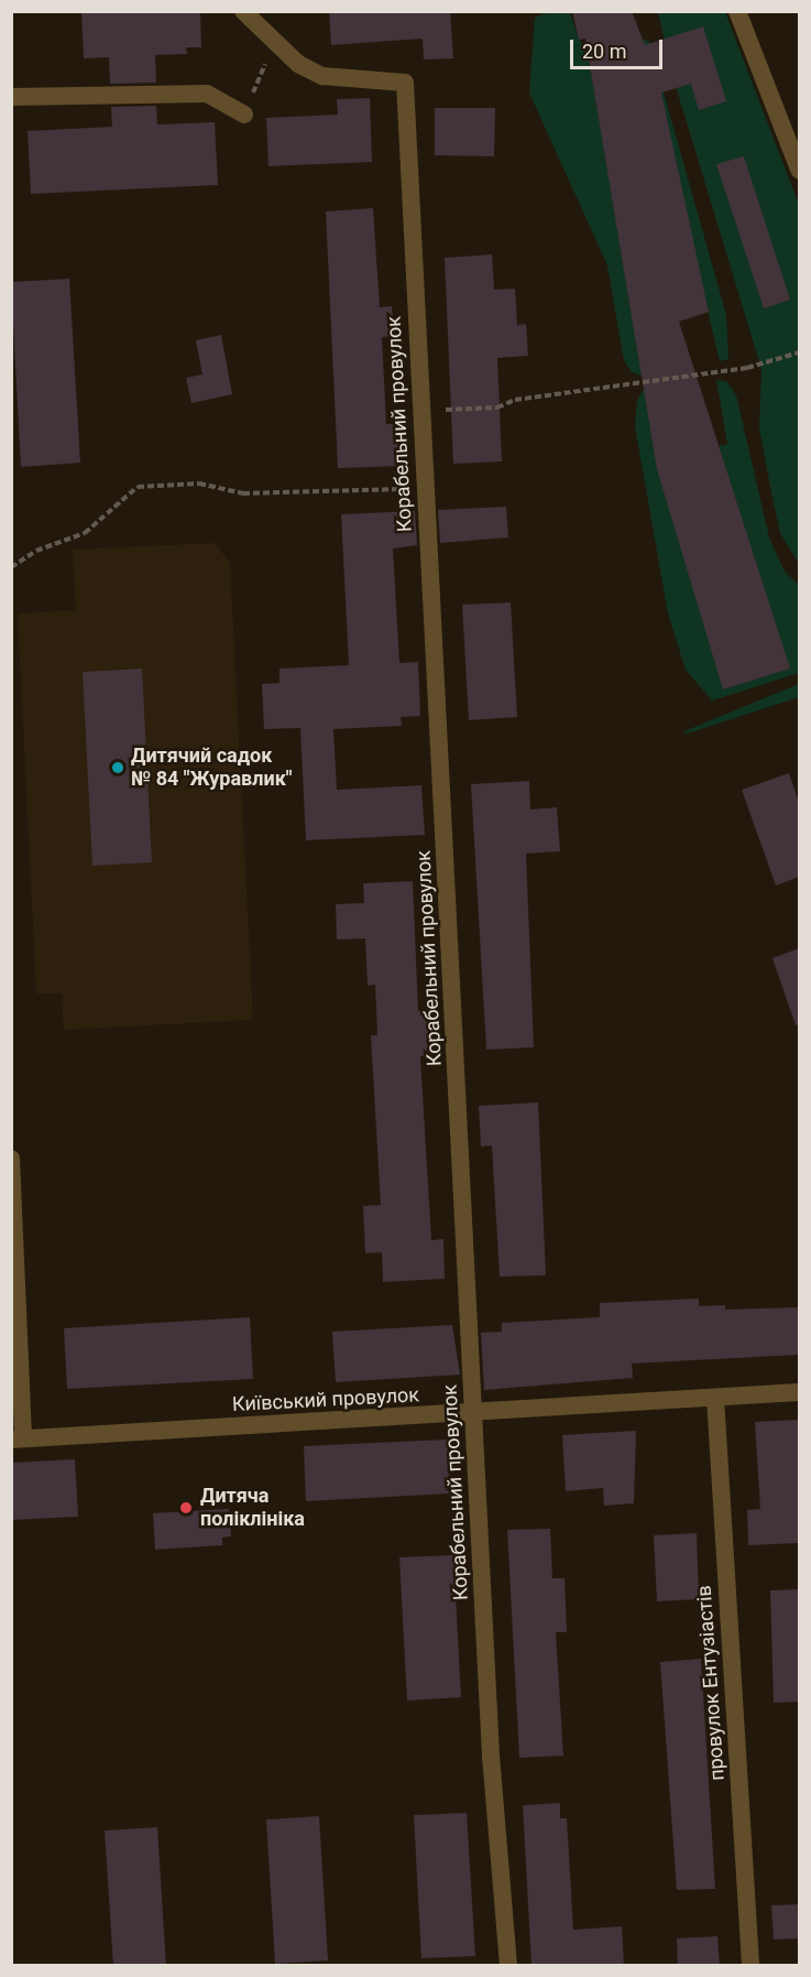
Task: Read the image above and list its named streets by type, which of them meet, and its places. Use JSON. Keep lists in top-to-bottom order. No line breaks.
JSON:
{"streets":{"street":["Корабельний провулок","Київський провулок","провулок Ентузіастів"]},"crossings":[["Корабельний провулок","Київський провулок"],["Київський провулок","провулок Ентузіастів"]],"places":["Дитячий садок № 84 \"Журавлик\"","Дитяча поліклініка"],"scale_bar":"20 m"}
